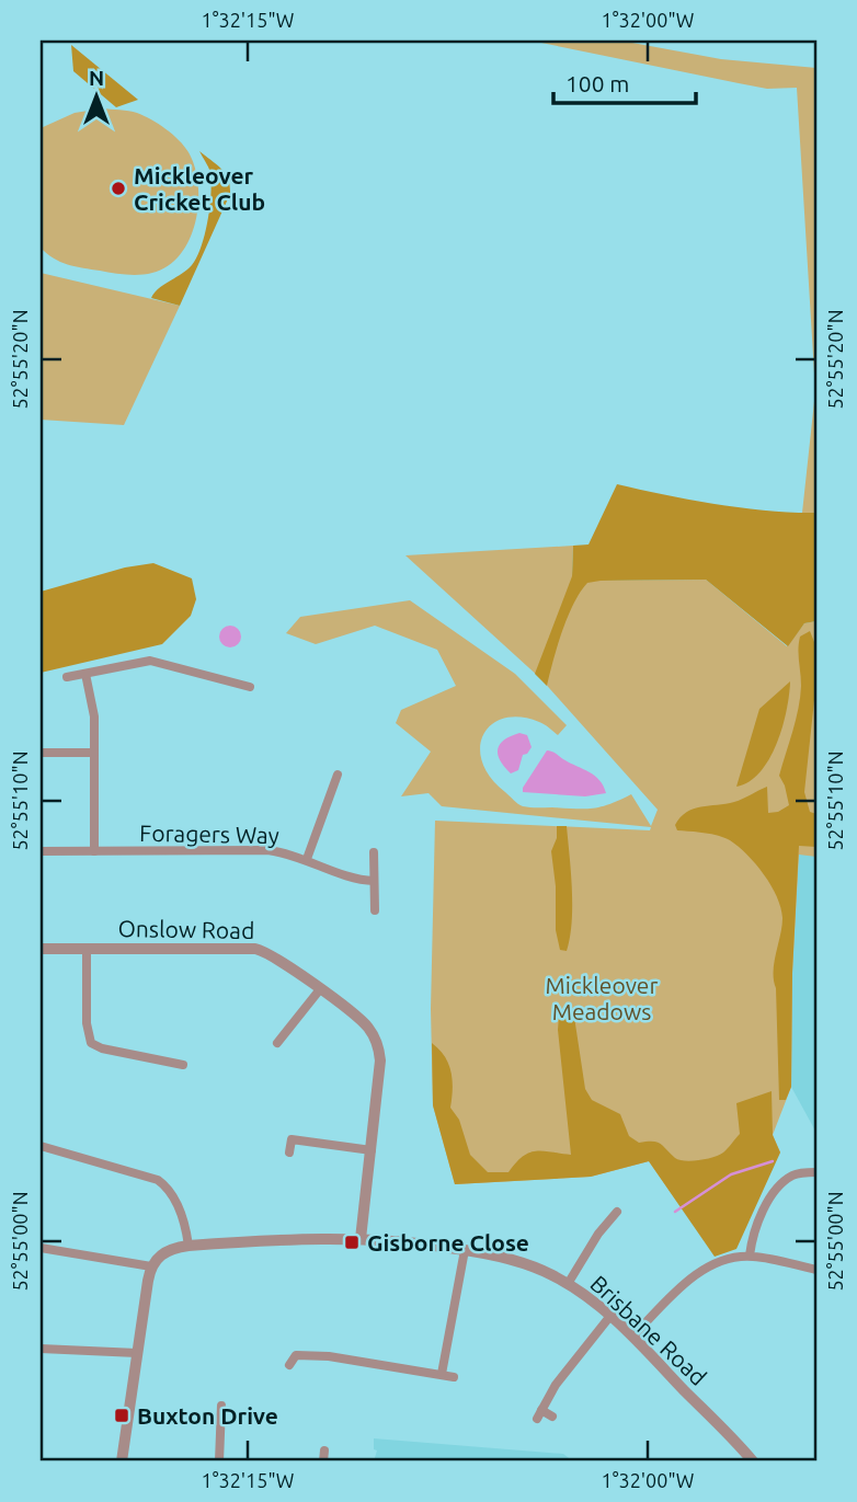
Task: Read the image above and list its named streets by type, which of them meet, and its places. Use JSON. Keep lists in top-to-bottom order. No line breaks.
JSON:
{"streets":{"street":["Foragers Way","Onslow Road","Brisbane Road"]},"crossings":[["Onslow Road","Brisbane Road"]],"parks":["Mickleover Meadows"],"places":{"other":["Mickleover Cricket Club"],"transit":["Gisborne Close","Buxton Drive"]},"scale_bar":"100 m","north":"top","coordinates":["1°32'15\"W","1°32'00\"W","52°55'20\"N","52°55'10\"N","52°55'00\"N"]}
